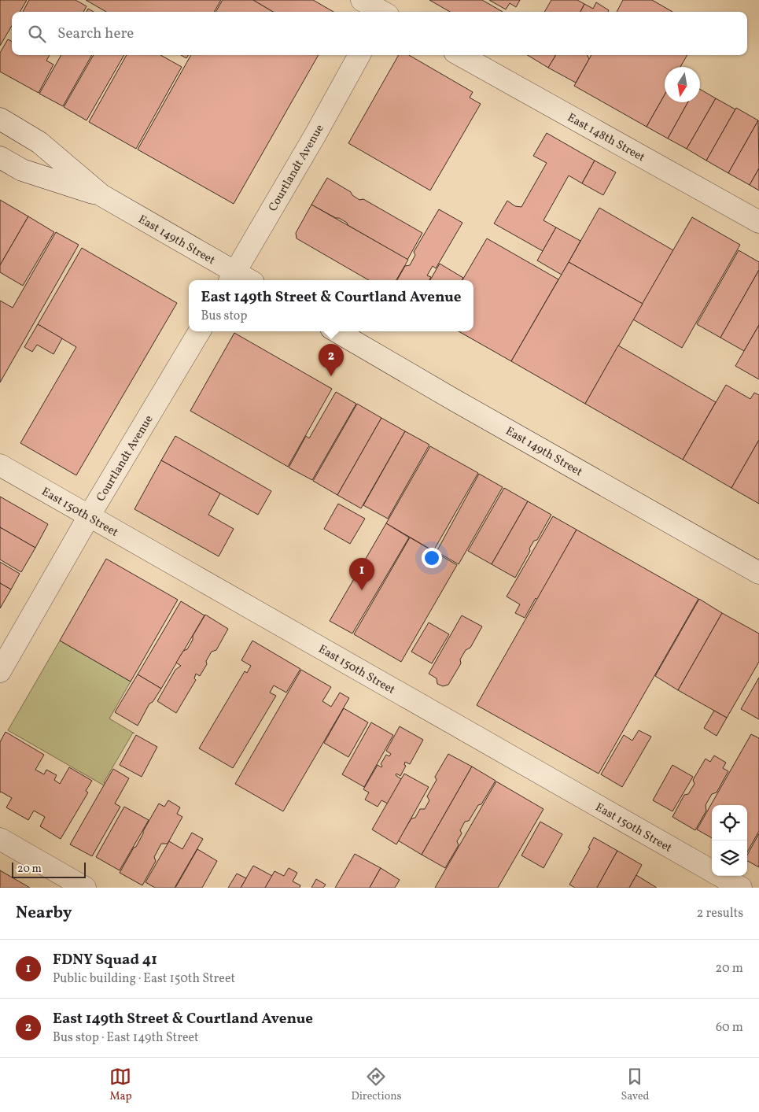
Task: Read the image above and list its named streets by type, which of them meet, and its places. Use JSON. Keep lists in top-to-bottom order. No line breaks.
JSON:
{"streets":{"street":["East 148th Street","Courtlandt Avenue","East 149th Street","East 150th Street"]},"crossings":[["Courtlandt Avenue","East 149th Street"],["Courtlandt Avenue","East 150th Street"]],"scale_bar":"20 m","north":"bottom","page":{"search":"Search here","popup":["East 149th Street & Courtland Avenue","Bus stop"],"pins":["2","1"],"scale":"20 m","heading":["Nearby","2 results"],"list":[{"mark":"1","name":"FDNY Squad 41","note":"Public building · East 150th Street","value":"20 m"},{"mark":"2","name":"East 149th Street & Courtland Avenue","note":"Bus stop · East 149th Street","value":"60 m"}],"nav":["Map","Directions","Saved"]}}
